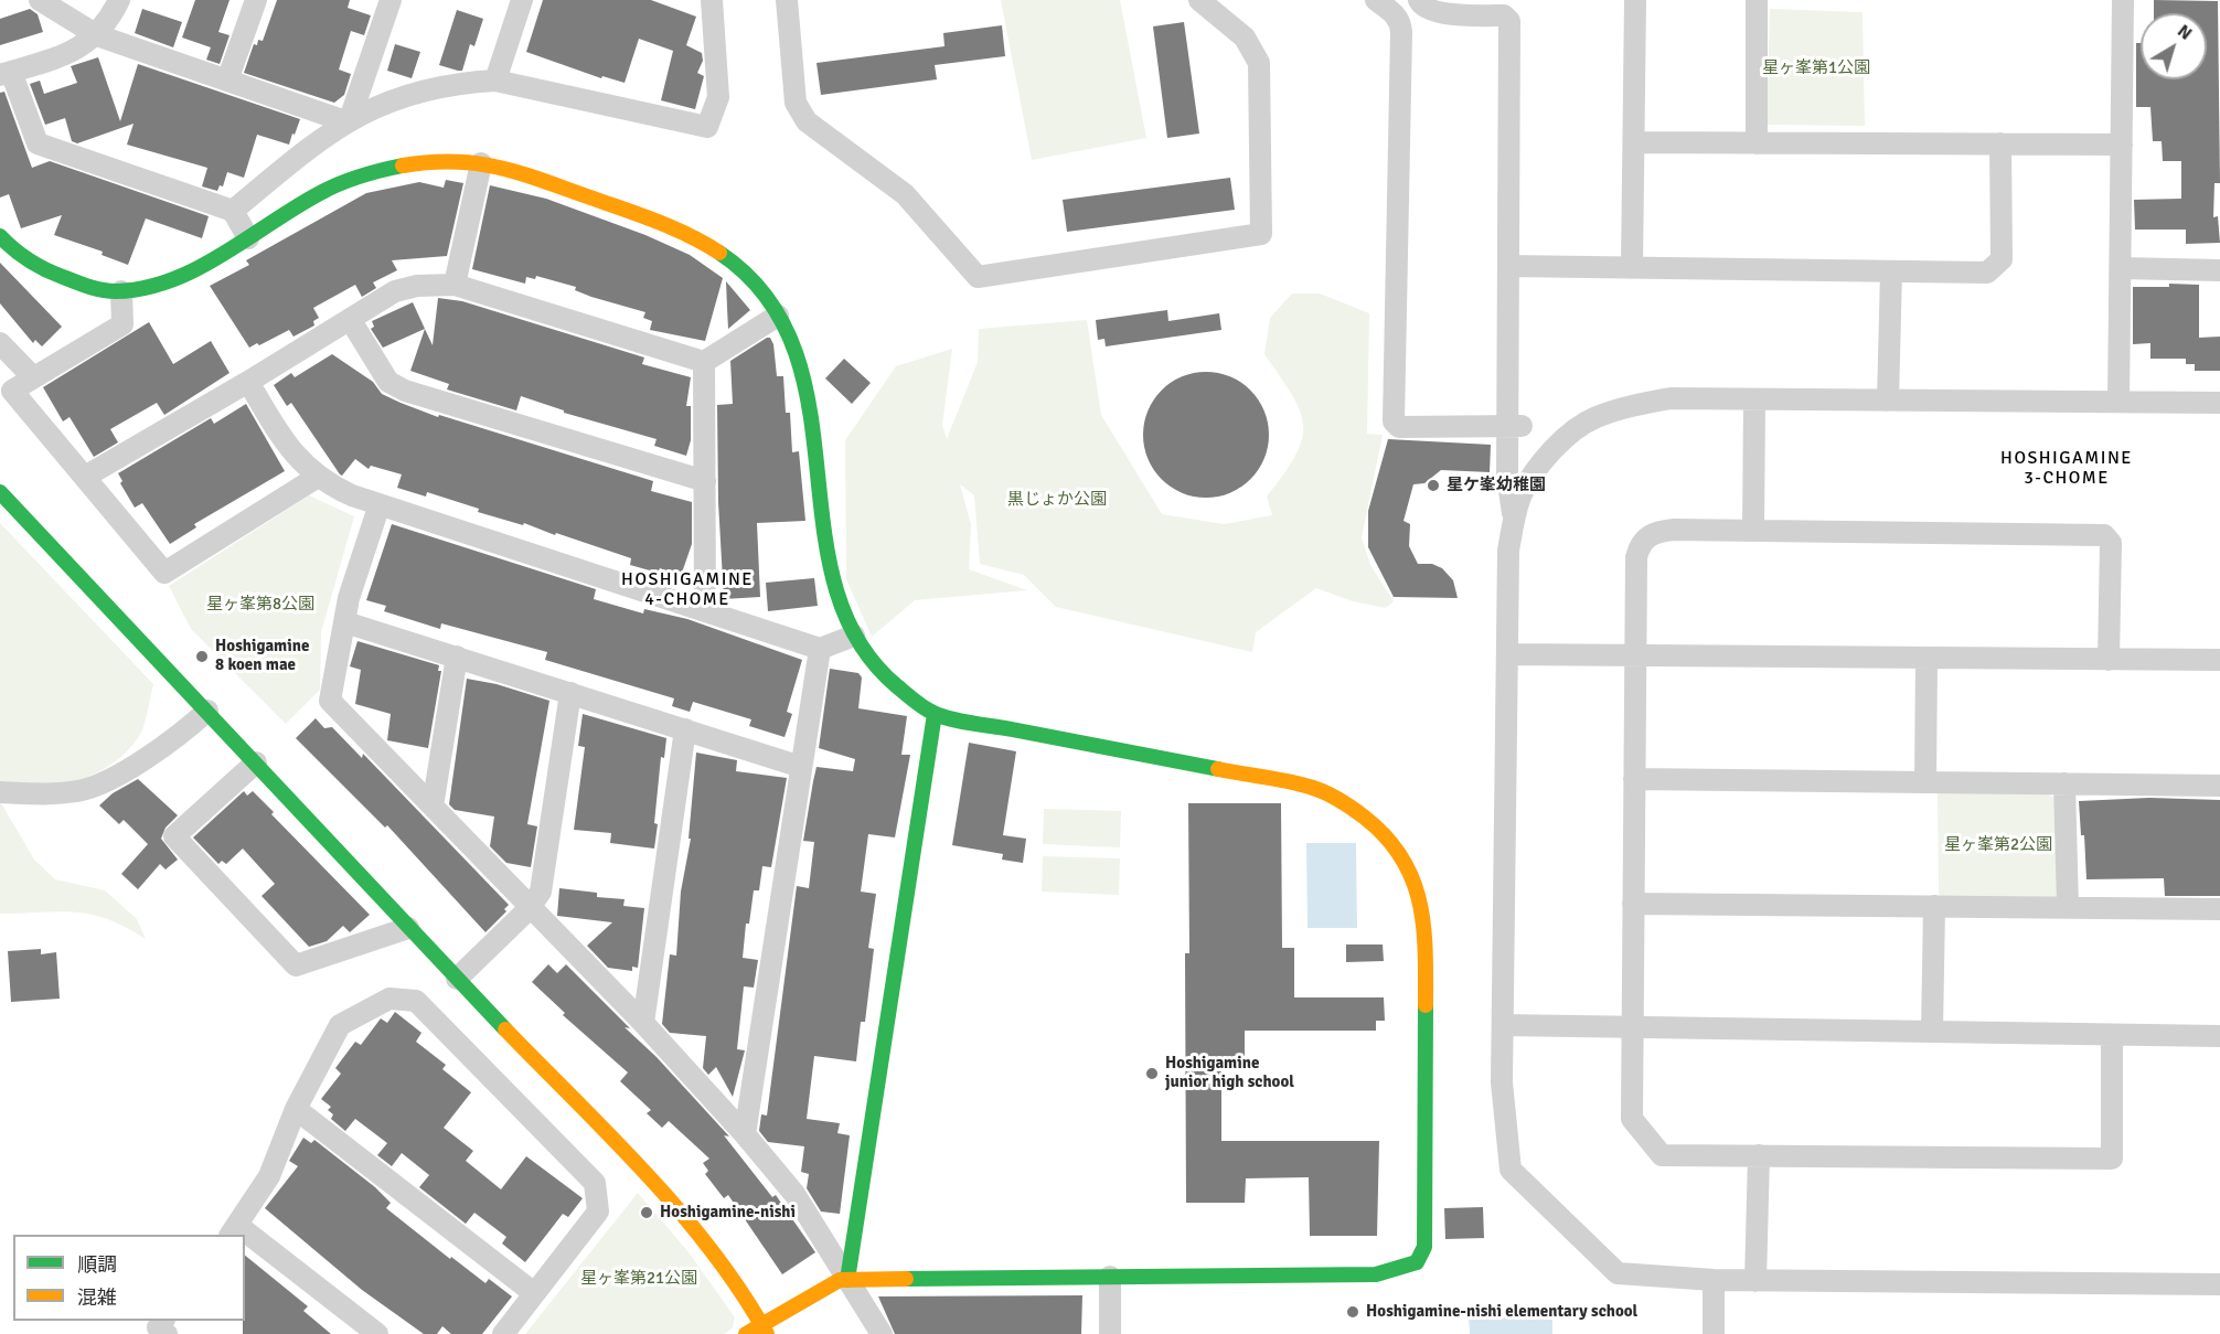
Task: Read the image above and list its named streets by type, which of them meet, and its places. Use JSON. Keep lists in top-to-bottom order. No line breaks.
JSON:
{"districts":["HOSHIGAMINE 3-CHOME","HOSHIGAMINE 4-CHOME"],"parks":["星ヶ峯第1公園","黒じょか公園","星ヶ峯第8公園","星ヶ峯第2公園","星ヶ峯第21公園"],"places":["星ケ峯幼稚園","Hoshigamine 8 koen mae","Hoshigamine junior high school","Hoshigamine-nishi","Hoshigamine-nishi elementary school"],"legend":["順調","混雑"],"north":"top right"}
